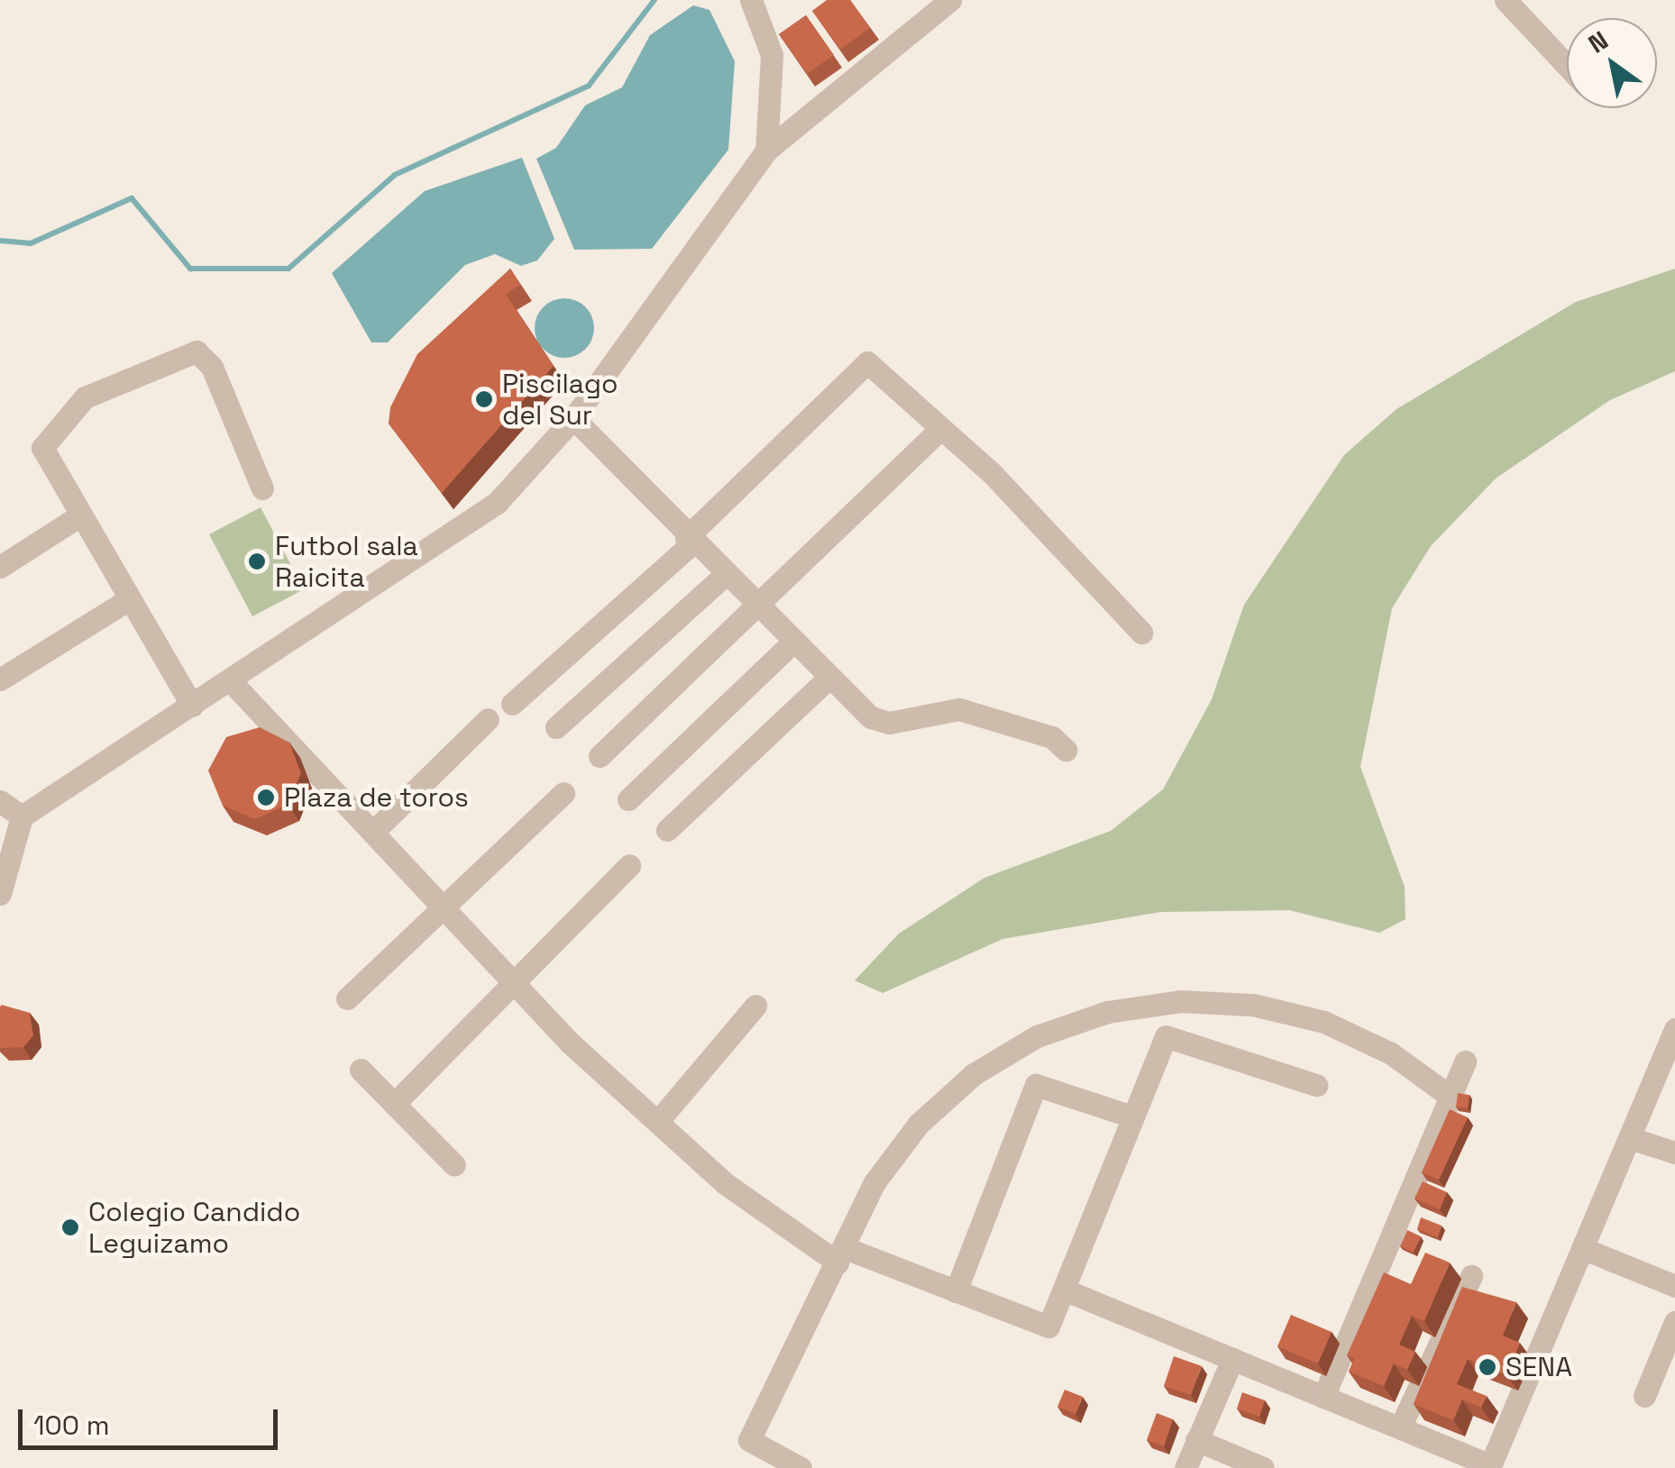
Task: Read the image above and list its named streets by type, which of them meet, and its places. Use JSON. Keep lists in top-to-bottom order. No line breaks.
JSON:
{"places":["Piscilago del Sur","Futbol sala Raicita","Plaza de toros","Colegio Candido Leguizamo","SENA"],"scale_bar":"100 m","north":"top left"}
